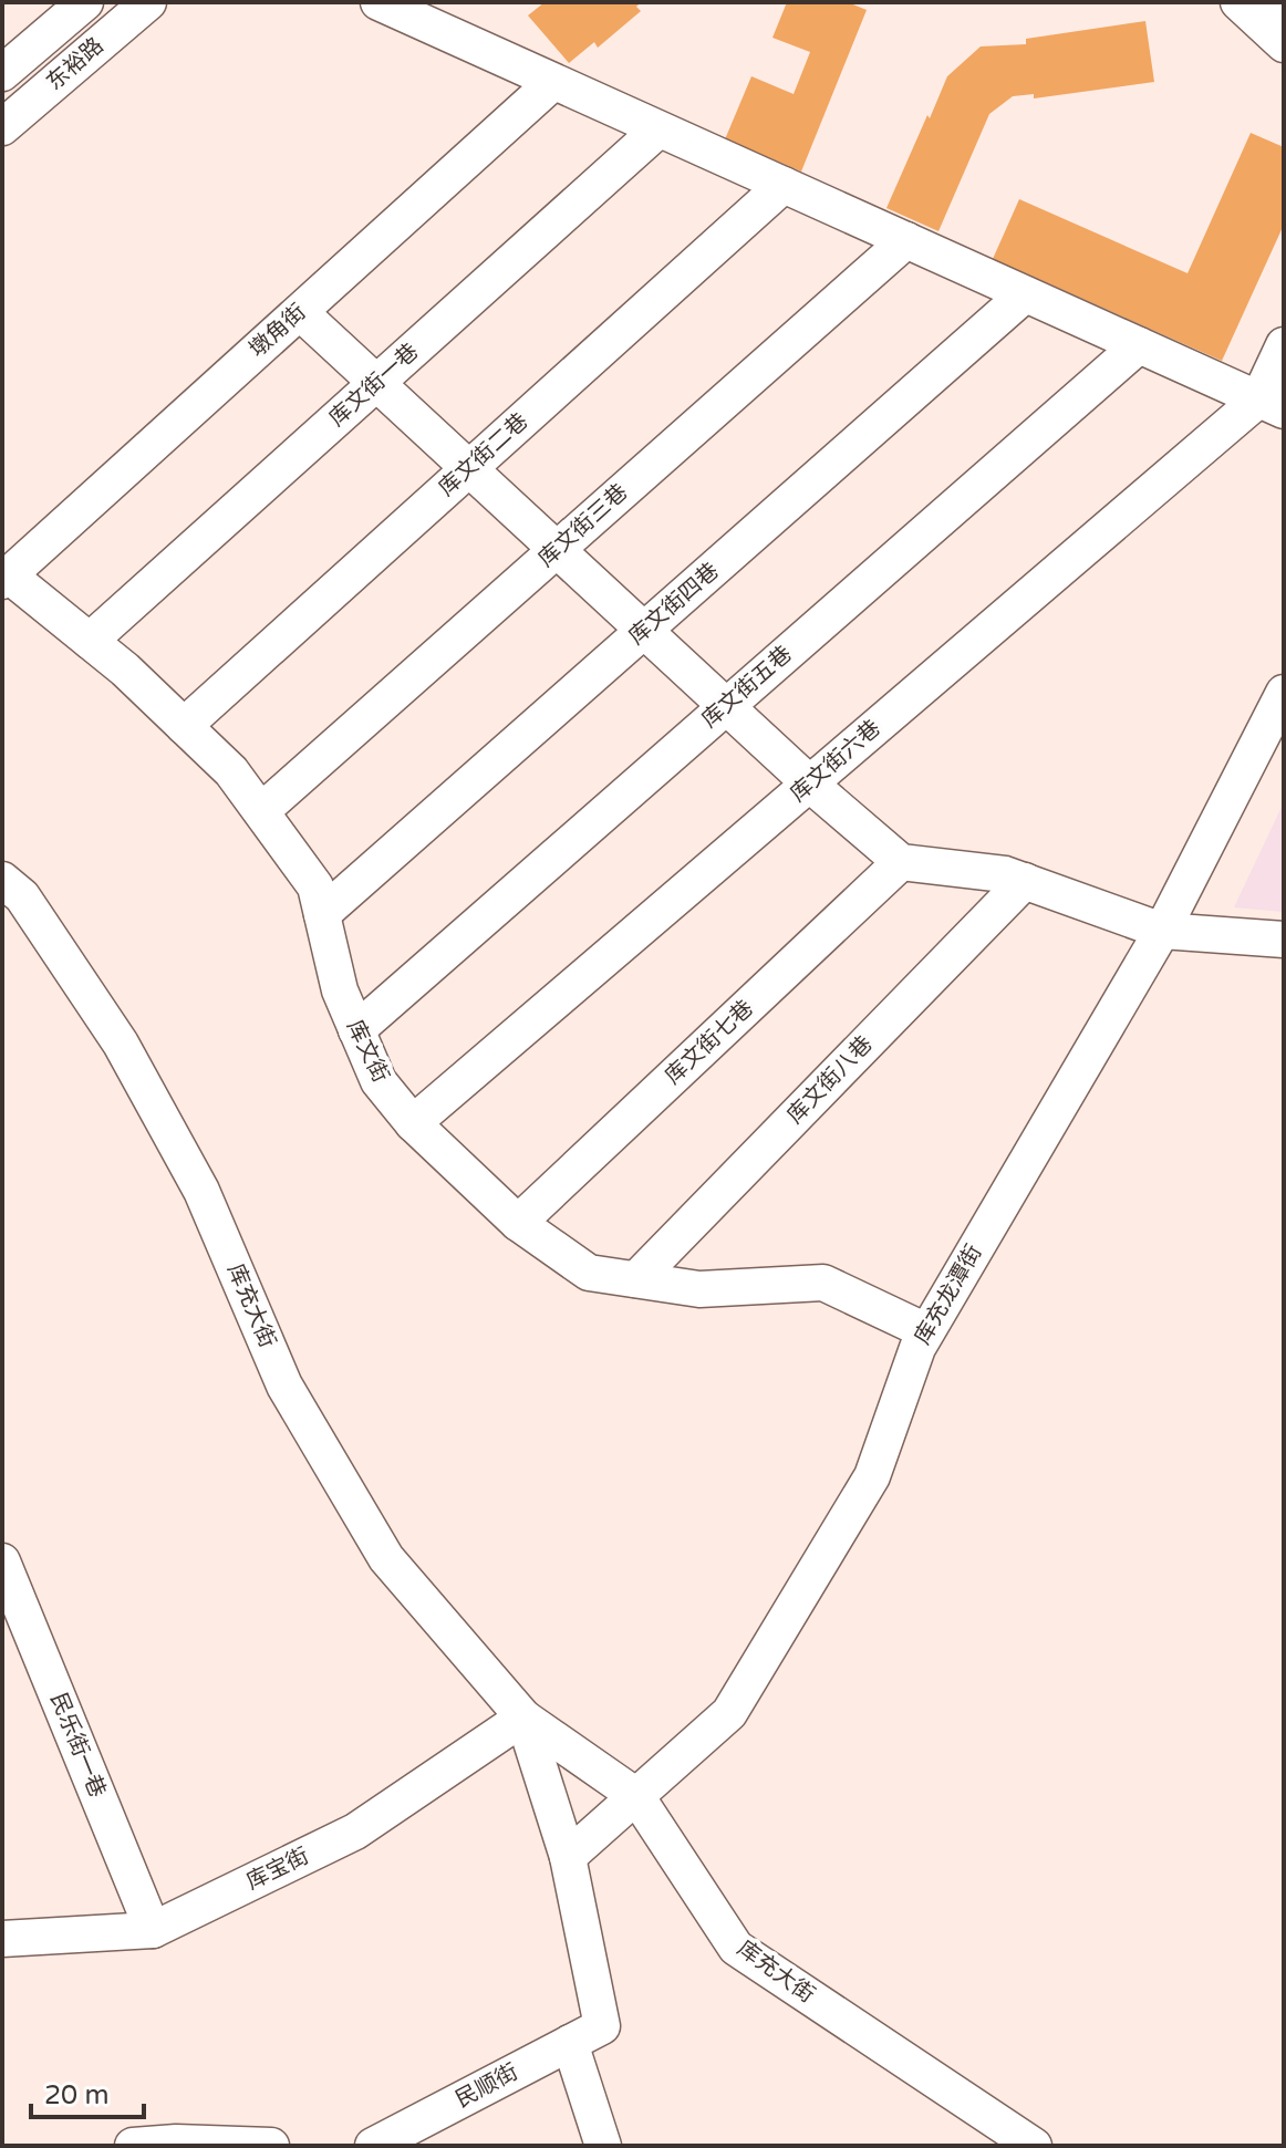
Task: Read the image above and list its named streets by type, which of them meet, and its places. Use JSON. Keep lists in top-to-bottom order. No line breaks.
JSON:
{"streets":{"street":["东裕路","墩角街","库文街一巷","库文街二巷","库文街三巷","库文街四巷","库文街五巷","库文街六巷","库文街七巷","库文街","库文街八巷","库充龙潭街","库充大街","民乐街一巷","库宝街","民顺街"]},"crossings":[["墩角街","库文街"],["库文街一巷","库文街"],["库文街二巷","库文街"],["库文街三巷","库文街"],["库文街四巷","库文街"],["库文街五巷","库文街"],["库文街六巷","库文街"],["库文街七巷","库文街"],["库文街","库文街八巷"],["库文街","库充龙潭街"],["库充龙潭街","库充大街"],["库充大街","库宝街"],["库充大街","民顺街"],["民乐街一巷","库宝街"]],"scale_bar":"20 m"}
